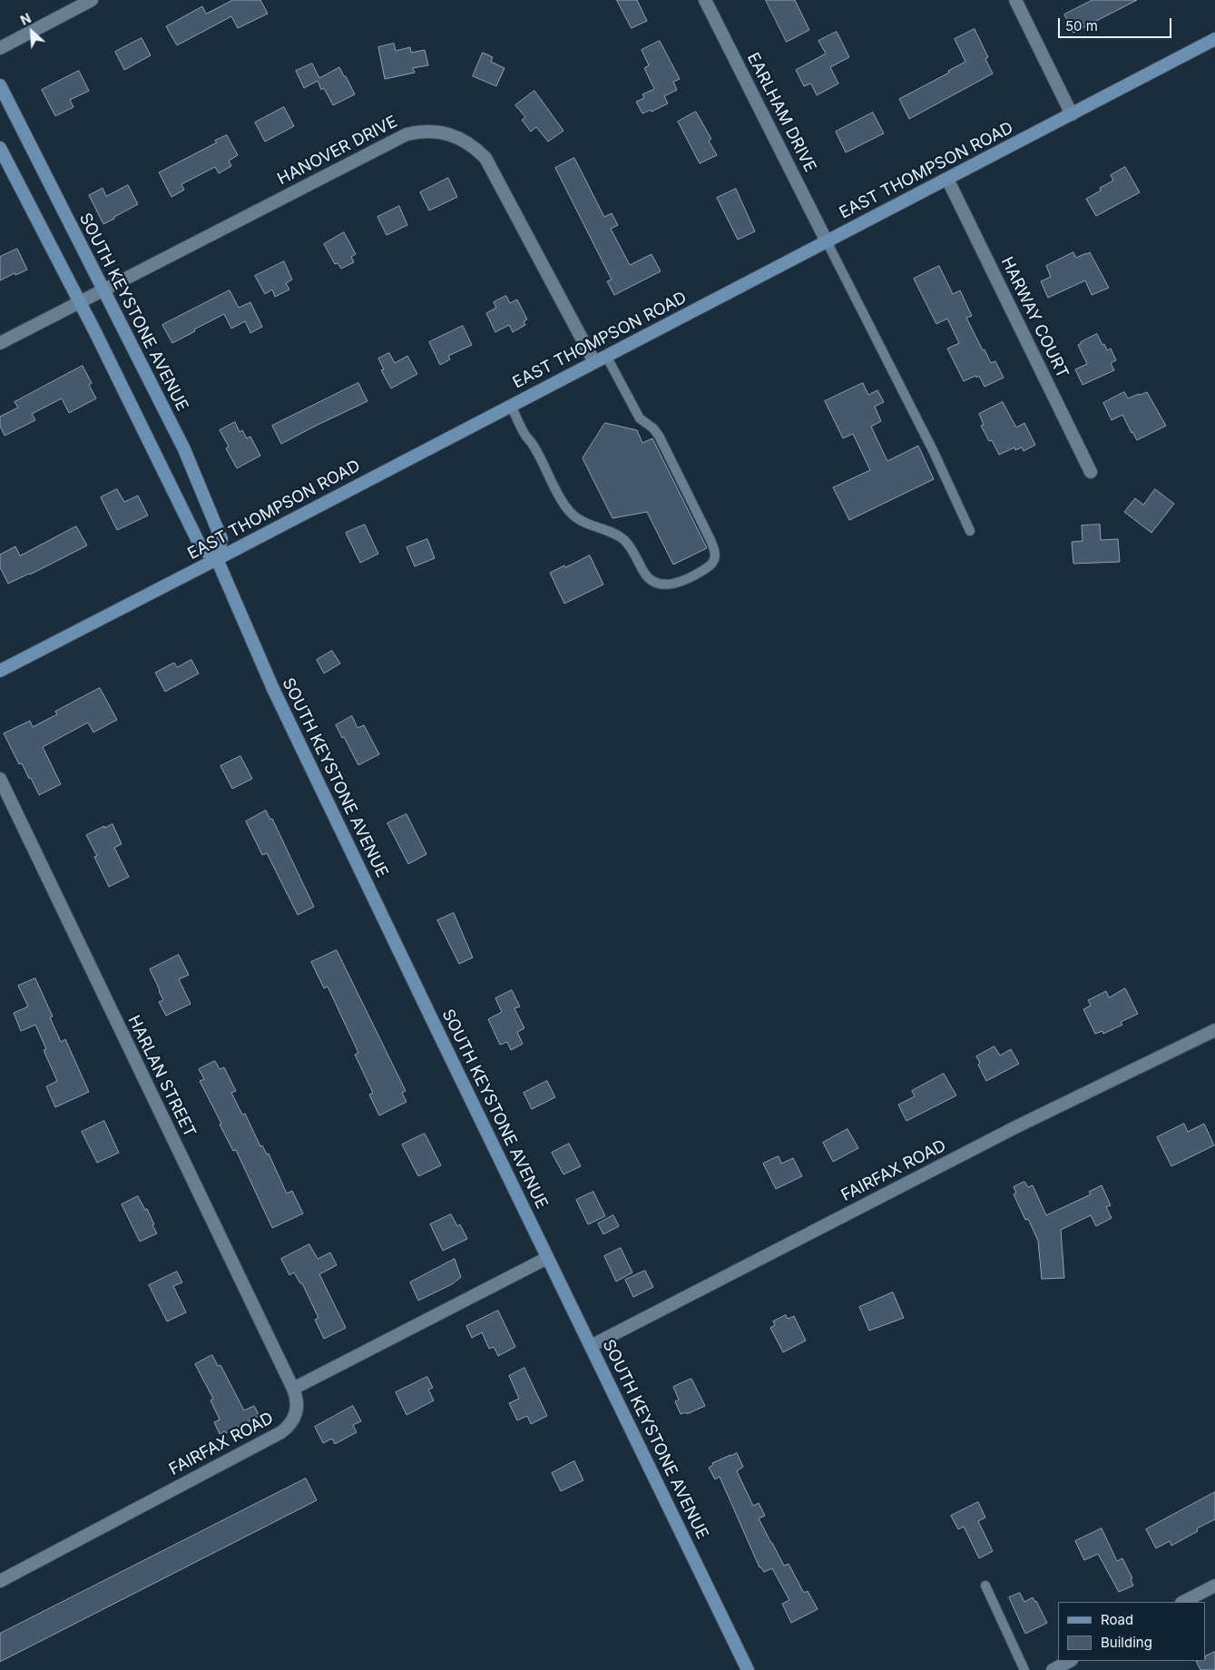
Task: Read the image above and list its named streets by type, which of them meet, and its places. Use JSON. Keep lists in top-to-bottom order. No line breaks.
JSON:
{"streets":{"main road":["EAST THOMPSON ROAD","SOUTH KEYSTONE AVENUE"],"street":["EARLHAM DRIVE","HANOVER DRIVE","HARWAY COURT","HARLAN STREET","FAIRFAX ROAD"]},"crossings":[["EARLHAM DRIVE","EAST THOMPSON ROAD"],["HANOVER DRIVE","EAST THOMPSON ROAD"],["HANOVER DRIVE","SOUTH KEYSTONE AVENUE"],["EAST THOMPSON ROAD","SOUTH KEYSTONE AVENUE"],["EAST THOMPSON ROAD","HARWAY COURT"],["SOUTH KEYSTONE AVENUE","FAIRFAX ROAD"],["HARLAN STREET","FAIRFAX ROAD"]],"legend":["Road","Building"],"scale_bar":"50 m","north":"top left"}
